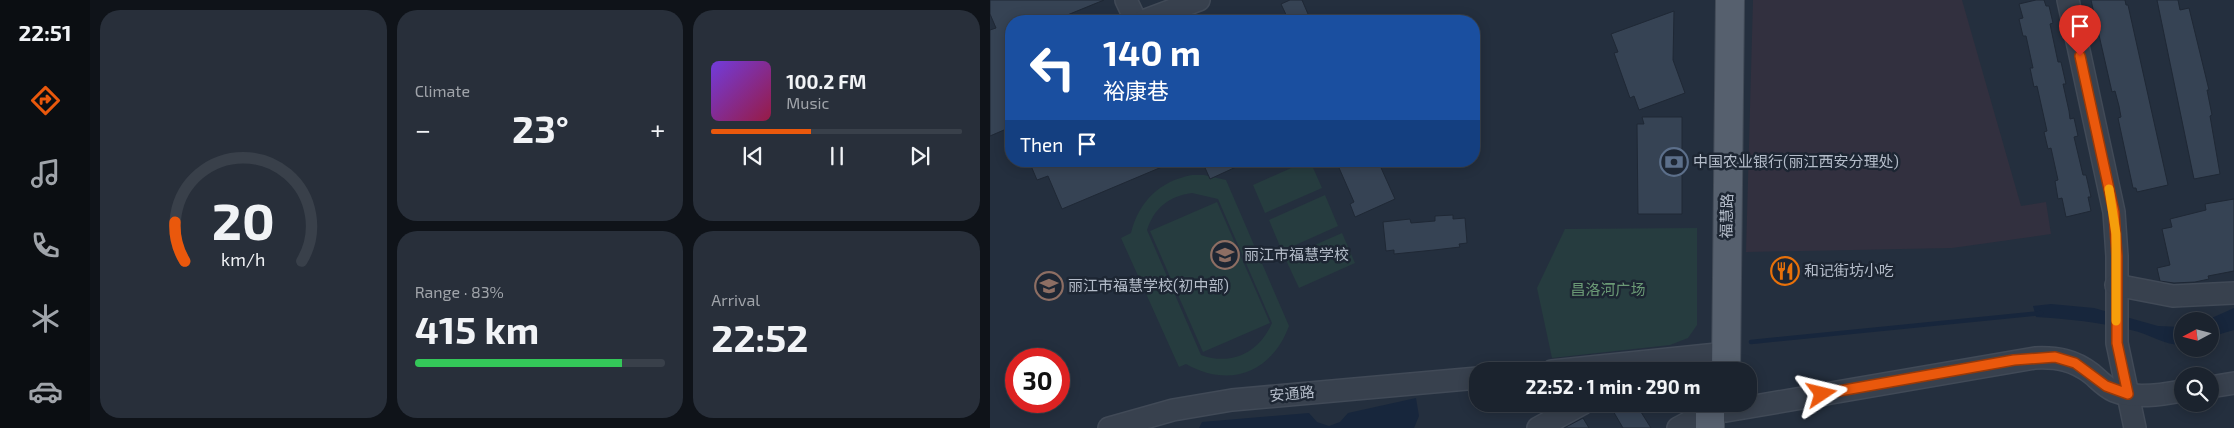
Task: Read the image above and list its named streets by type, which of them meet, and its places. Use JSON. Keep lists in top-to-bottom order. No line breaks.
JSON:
{"streets":{"main road":["福慧路"],"street":["安通路"]},"parks":["昌洛河广场"],"places":{"bank":["中国农业银行(丽江西安分理处)"],"school or university":["丽江市福慧学校","丽江市福慧学校(初中部)"],"restaurant":["和记街坊小吃"]},"north":"left","page":{"tabs":"22:51","tile":["Climate",["Range · 83%","415 km"],["Arrival","22:52"]],"turn":["140 m","裕康巷"],"song":["100.2 FM","Music"],"heat":["−","23°","+"],"then":"Then","limit":"30","trip":"22:52 · 1 min · 290 m","gauge":["20","km/h"]}}
